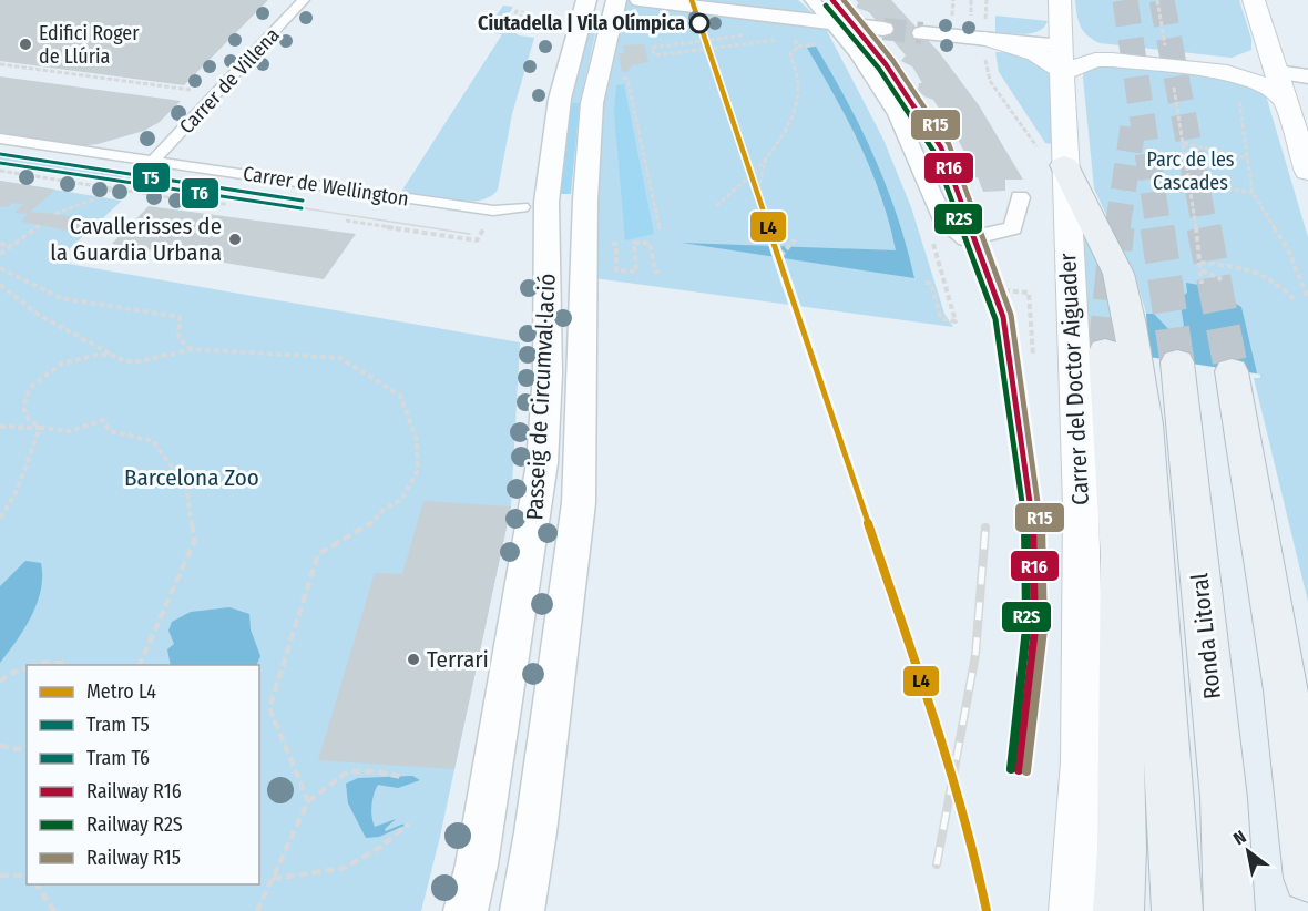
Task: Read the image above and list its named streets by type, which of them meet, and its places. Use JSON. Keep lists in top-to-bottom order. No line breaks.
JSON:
{"streets":{"highway":["Ronda Litoral"],"main road":["Carrer del Doctor Aiguader"],"street":["Carrer de Villena","Carrer de Wellington","Passeig de Circumval·lació"]},"crossings":[["Carrer de Villena","Carrer de Wellington"]],"parks":["Parc de les Cascades","Barcelona Zoo"],"places":["Ciutadella | Vila Olímpica","Edifici Roger de Llúria","Cavallerisses de la Guardia Urbana","Terrari"],"lines":["metro line L4","rail line R16","rail line R15","rail line R2S","tram line T5","tram line T6"],"legend":["Metro L4","Tram T5","Tram T6","Railway R16","Railway R2S","Railway R15"],"north":"top left"}
